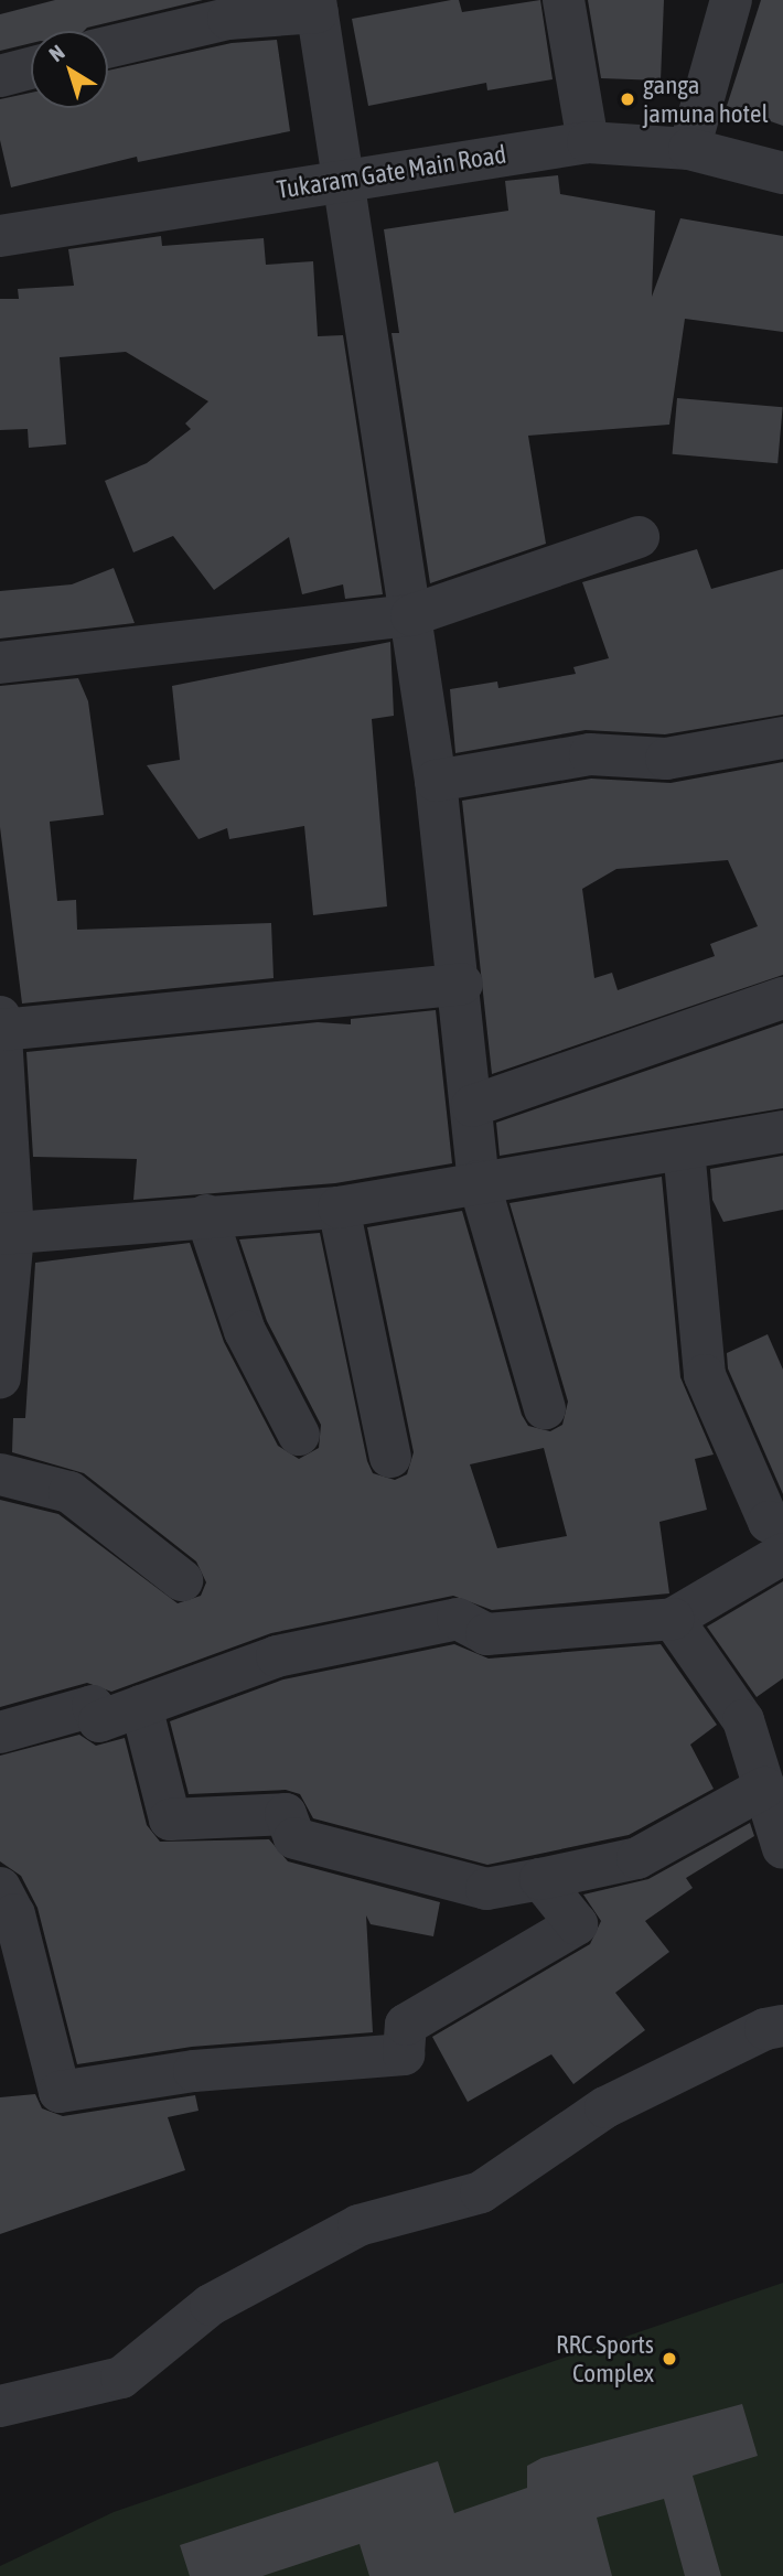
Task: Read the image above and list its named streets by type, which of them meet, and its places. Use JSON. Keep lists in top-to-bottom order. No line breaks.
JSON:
{"streets":{"street":["Tukaram Gate Main Road"]},"places":["ganga jamuna hotel","RRC Sports Complex"],"north":"top left"}
